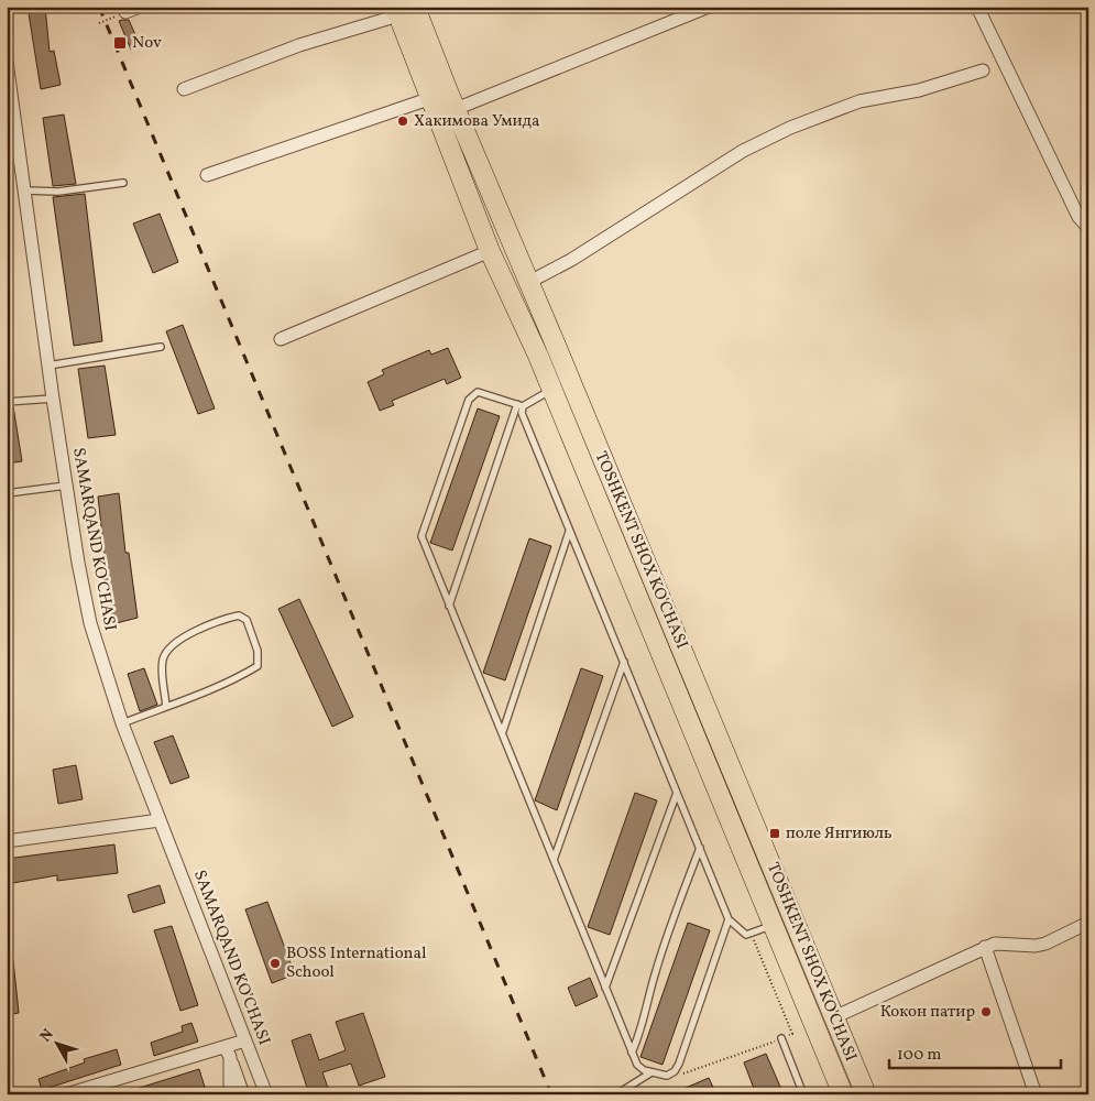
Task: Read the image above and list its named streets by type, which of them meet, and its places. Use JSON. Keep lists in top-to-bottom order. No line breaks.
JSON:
{"streets":{"main road":["TOSHKENT SHOX KO'CHASI"],"street":["SAMARQAND KO'CHASI"]},"places":{"transit":["Nov","поле Янгиюль"],"other":["Хакимова Умида","BOSS International School","Кокон патир"]},"scale_bar":"100 m","north":"top left"}
